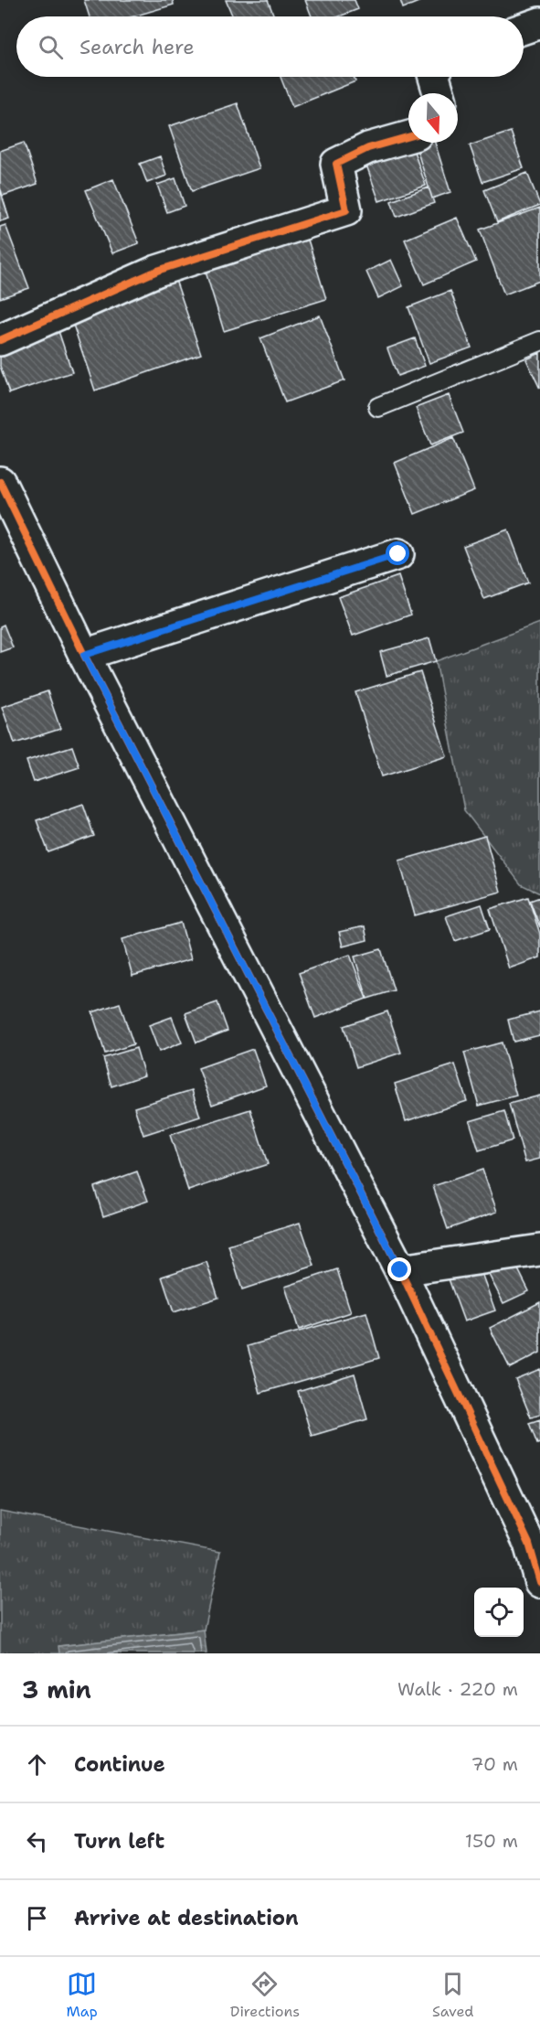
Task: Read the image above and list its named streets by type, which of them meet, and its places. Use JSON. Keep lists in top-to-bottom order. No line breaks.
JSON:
{"north":"bottom","page":{"search":"Search here","heading":["3 min","Walk · 220 m"],"list":[["Continue","70 m"],["Turn left","150 m"],"Arrive at destination"],"nav":["Map","Directions","Saved"]}}
